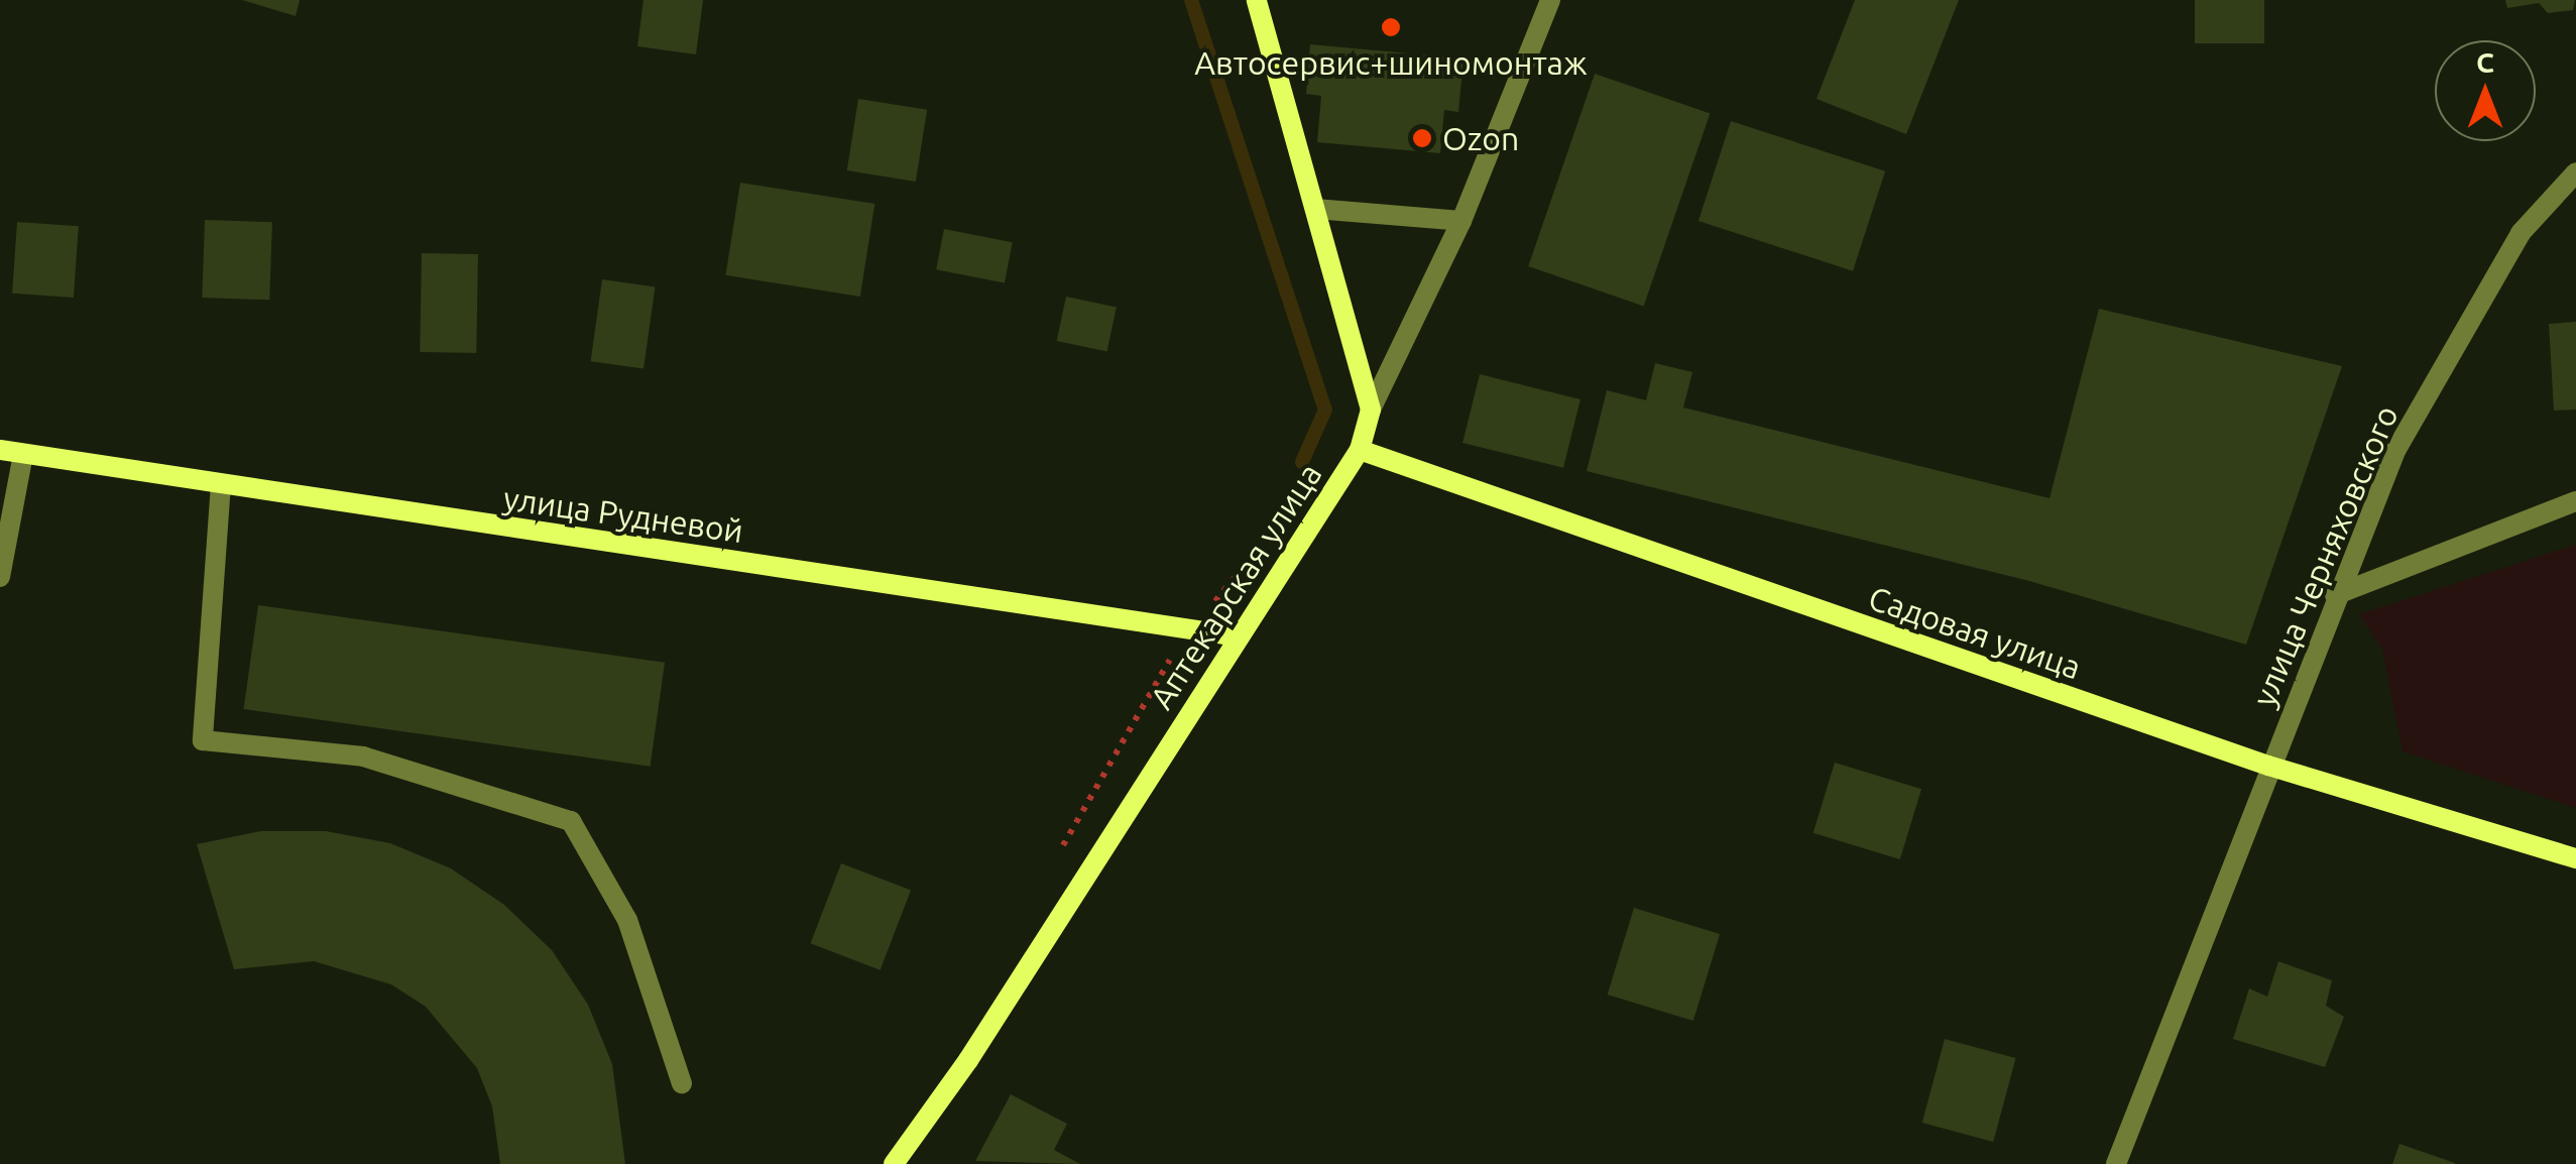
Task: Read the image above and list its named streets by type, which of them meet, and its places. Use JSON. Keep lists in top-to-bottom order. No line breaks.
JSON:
{"streets":{"street":["улица Рудневой","улица Черняховского","Аптекарская улица","Садовая улица"]},"crossings":[["улица Рудневой","Аптекарская улица"],["улица Черняховского","Садовая улица"],["Аптекарская улица","Садовая улица"]],"places":["Автосервис+шиномонтаж","Ozon"],"north":"top"}
